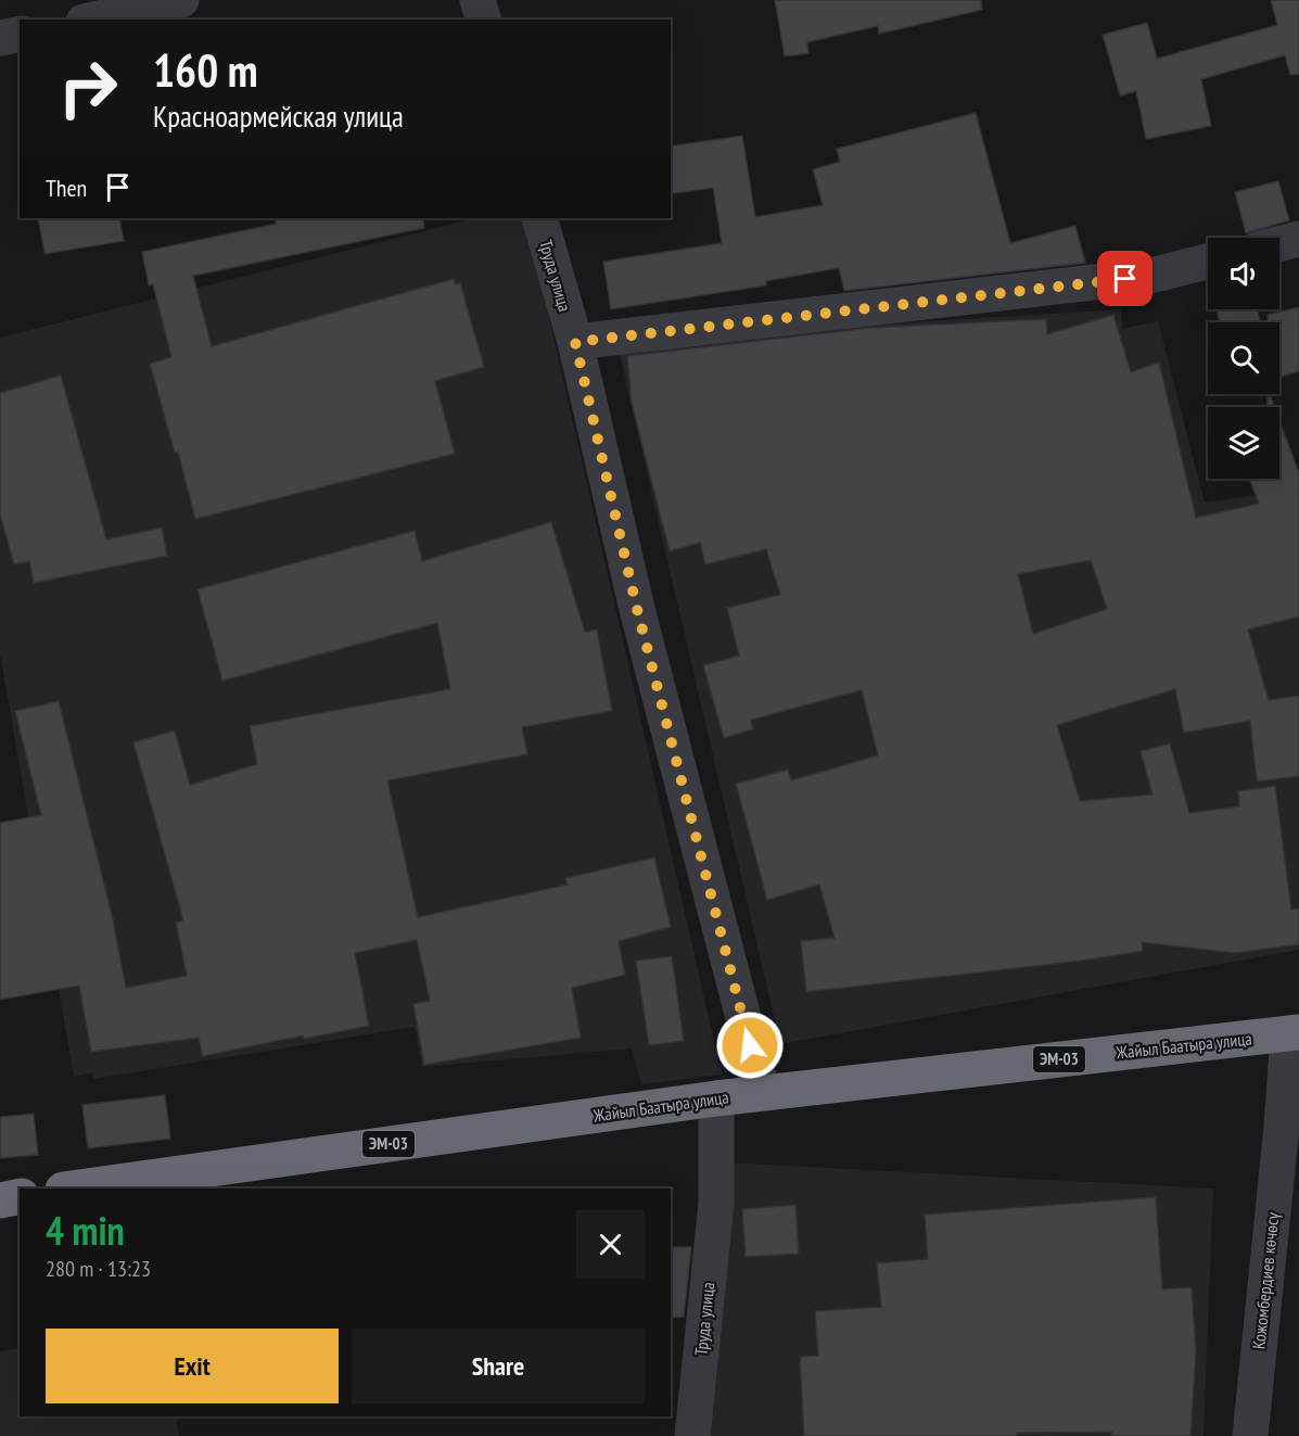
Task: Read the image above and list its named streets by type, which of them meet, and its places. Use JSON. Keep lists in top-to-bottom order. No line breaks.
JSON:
{"streets":{"highway":["Жайыл Баатыра улица","ЭМ-03"],"street":["Труда улица","Кожомбердиев көчөсү"]},"crossings":[["Труда улица","Жайыл Баатыра улица"],["Жайыл Баатыра улица","Кожомбердиев көчөсү"]],"page":{"turn":["160 m","Красноармейская улица"],"then":"Then","heading":["4 min","280 m · 13:23"],"buttons":["Exit","Share"]}}
